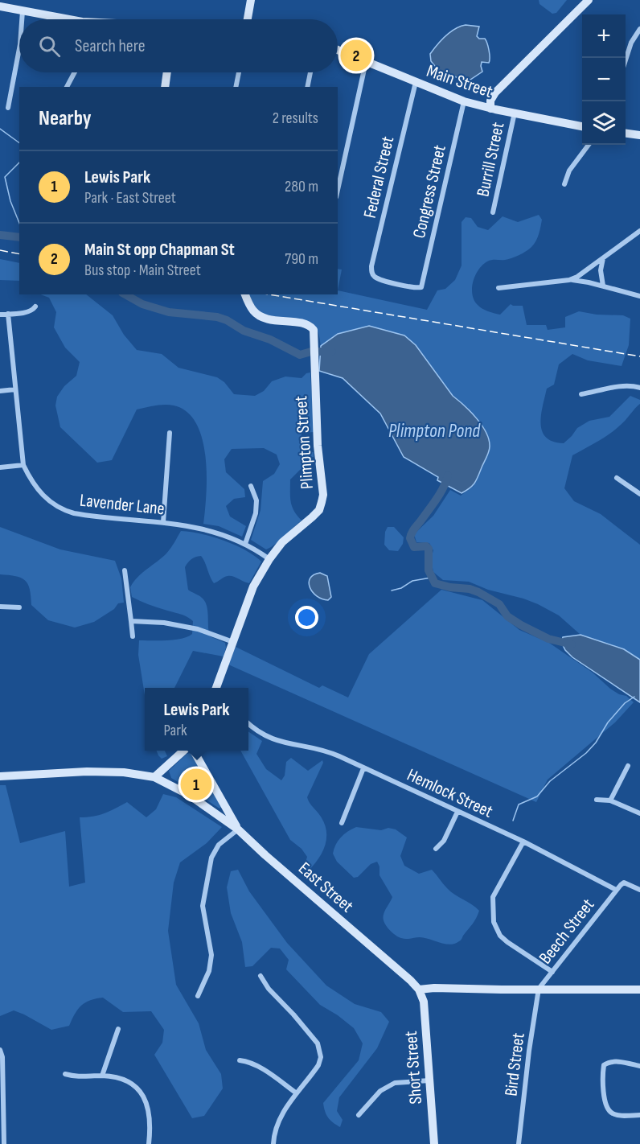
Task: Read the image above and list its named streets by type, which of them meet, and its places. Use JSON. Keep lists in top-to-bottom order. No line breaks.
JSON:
{"streets":{"street":["Main Street","Burrill Street","Federal Street","Congress Street","Plimpton Street","Lavender Lane","Hemlock Street","East Street","Beech Street","Bird Street","Short Street"]},"crossings":[["Main Street","Burrill Street"],["Main Street","Federal Street"],["Main Street","Congress Street"],["Federal Street","Congress Street"],["Plimpton Street","Lavender Lane"],["Hemlock Street","Beech Street"],["East Street","Short Street"],["Beech Street","Bird Street"]],"water":["Plimpton Pond"],"page":{"map_buttons":["+","−"],"search":"Search here","pins":["2","1"],"heading":["Nearby","2 results"],"list":[{"mark":"1","name":"Lewis Park","note":"Park · East Street","value":"280 m"},{"mark":"2","name":"Main St opp Chapman St","note":"Bus stop · Main Street","value":"790 m"}],"popup":["Lewis Park","Park"]}}
